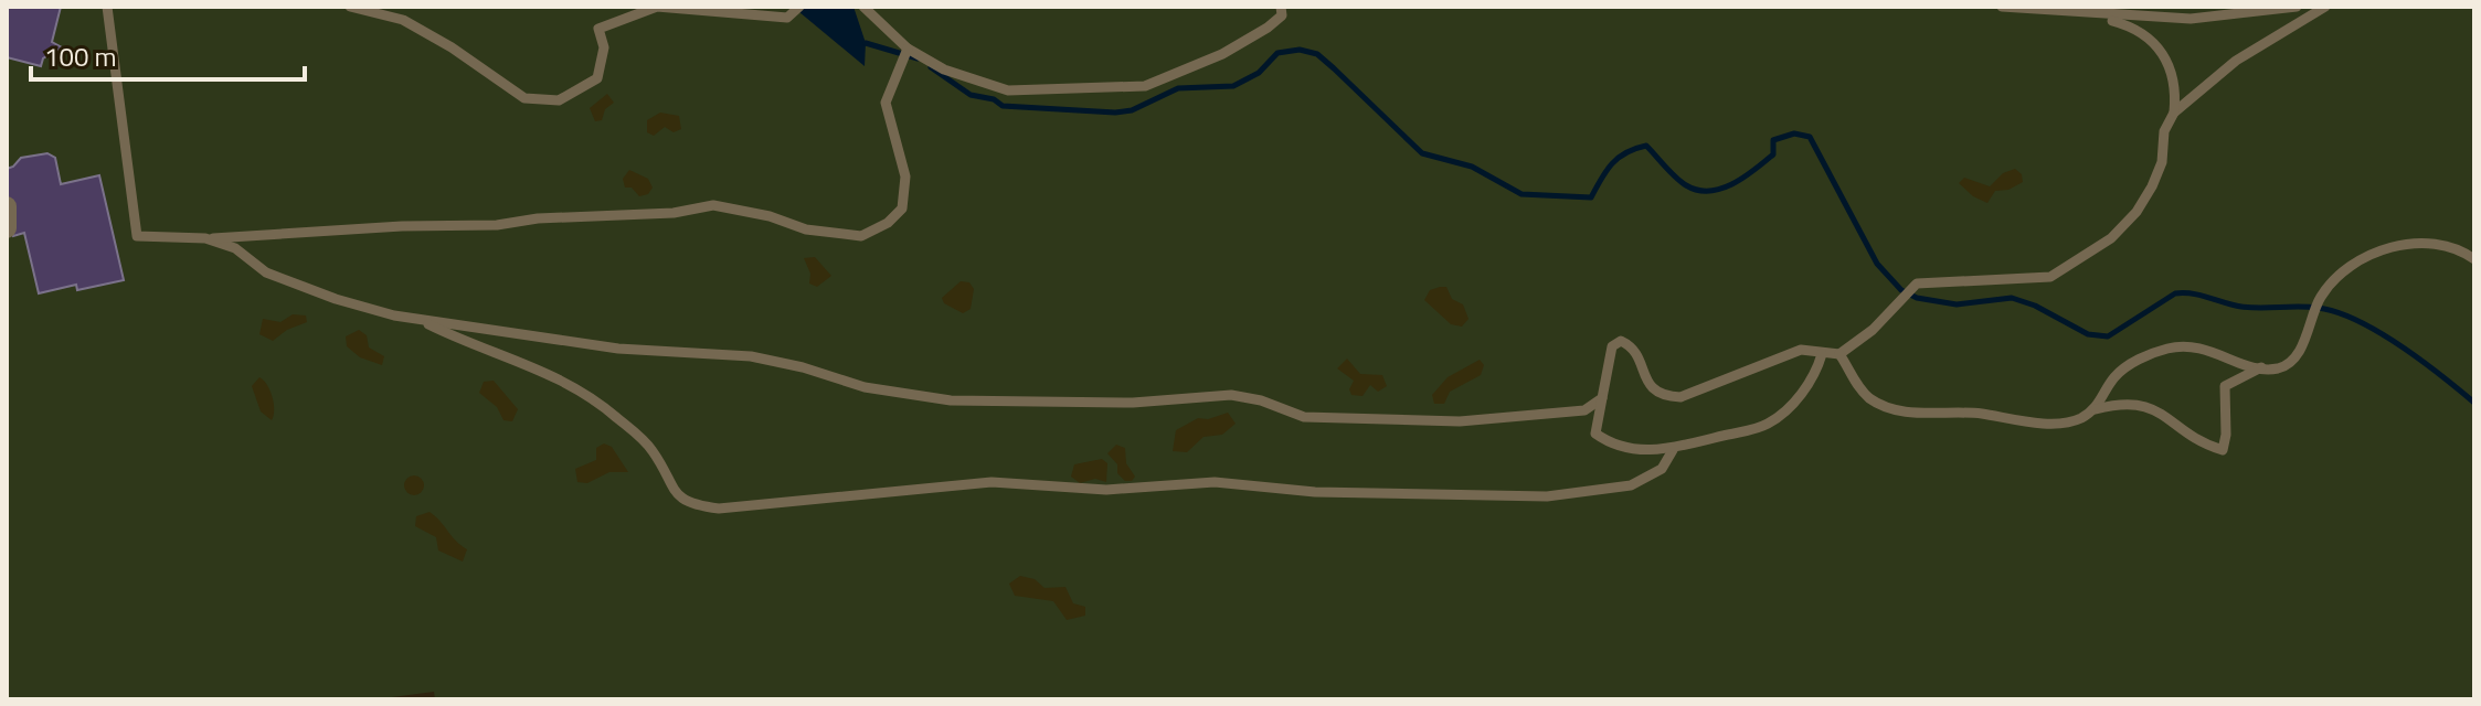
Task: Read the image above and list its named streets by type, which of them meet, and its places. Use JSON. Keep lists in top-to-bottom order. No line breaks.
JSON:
{"scale_bar":"100 m"}
